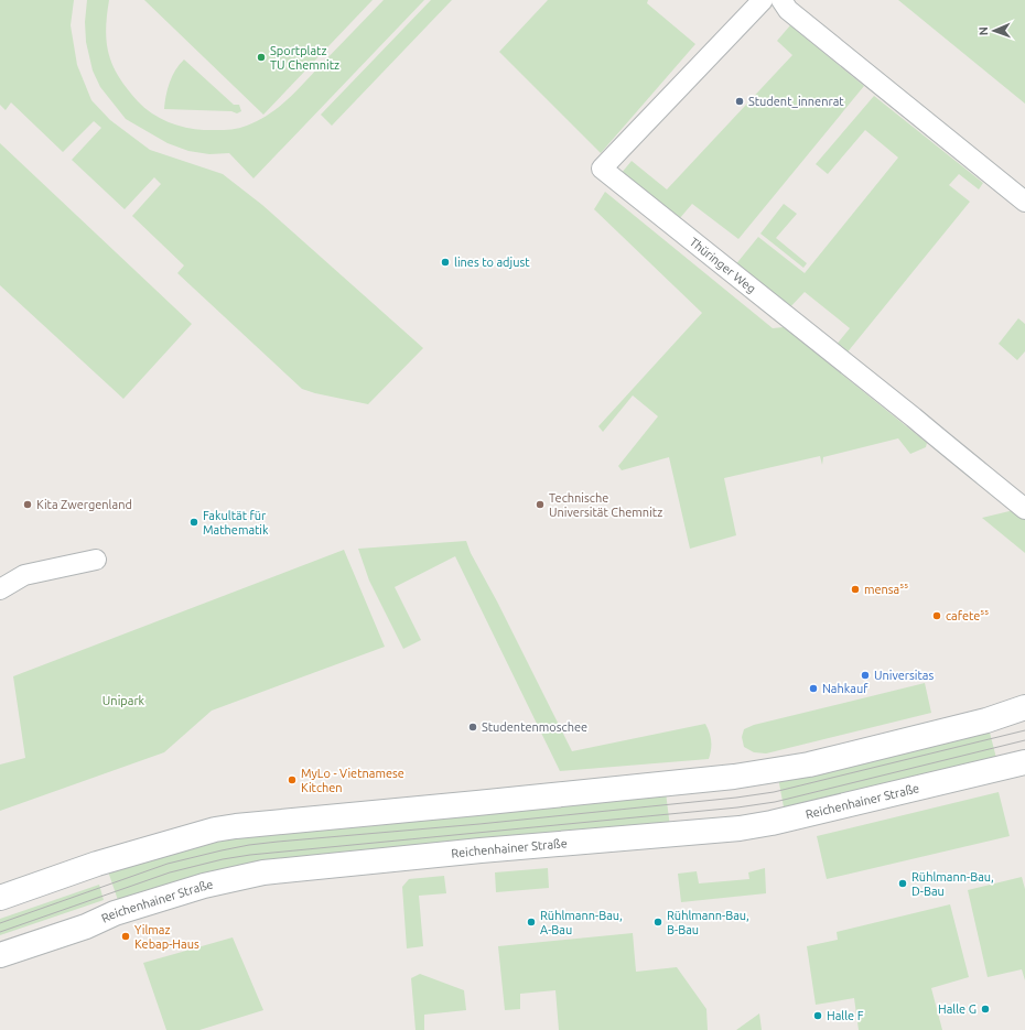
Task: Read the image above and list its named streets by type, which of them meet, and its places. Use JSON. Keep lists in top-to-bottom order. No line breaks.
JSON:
{"streets":{"street":["Thüringer Weg","Reichenhainer Straße"]},"parks":["Unipark"],"places":["Sportplatz TU Chemnitz","Student_innenrat","lines to adjust","Kita Zwergenland","Technische Universität Chemnitz","Fakultät für Mathematik","mensa⁵⁵","cafete⁵⁵","Universitas","Nahkauf","Studentenmoschee","MyLo - Vietnamese Kitchen","Rühlmann-Bau, D-Bau","Rühlmann-Bau, A-Bau","Rühlmann-Bau, B-Bau","Yilmaz Kebap-Haus","Halle G","Halle F"],"north":"left"}
